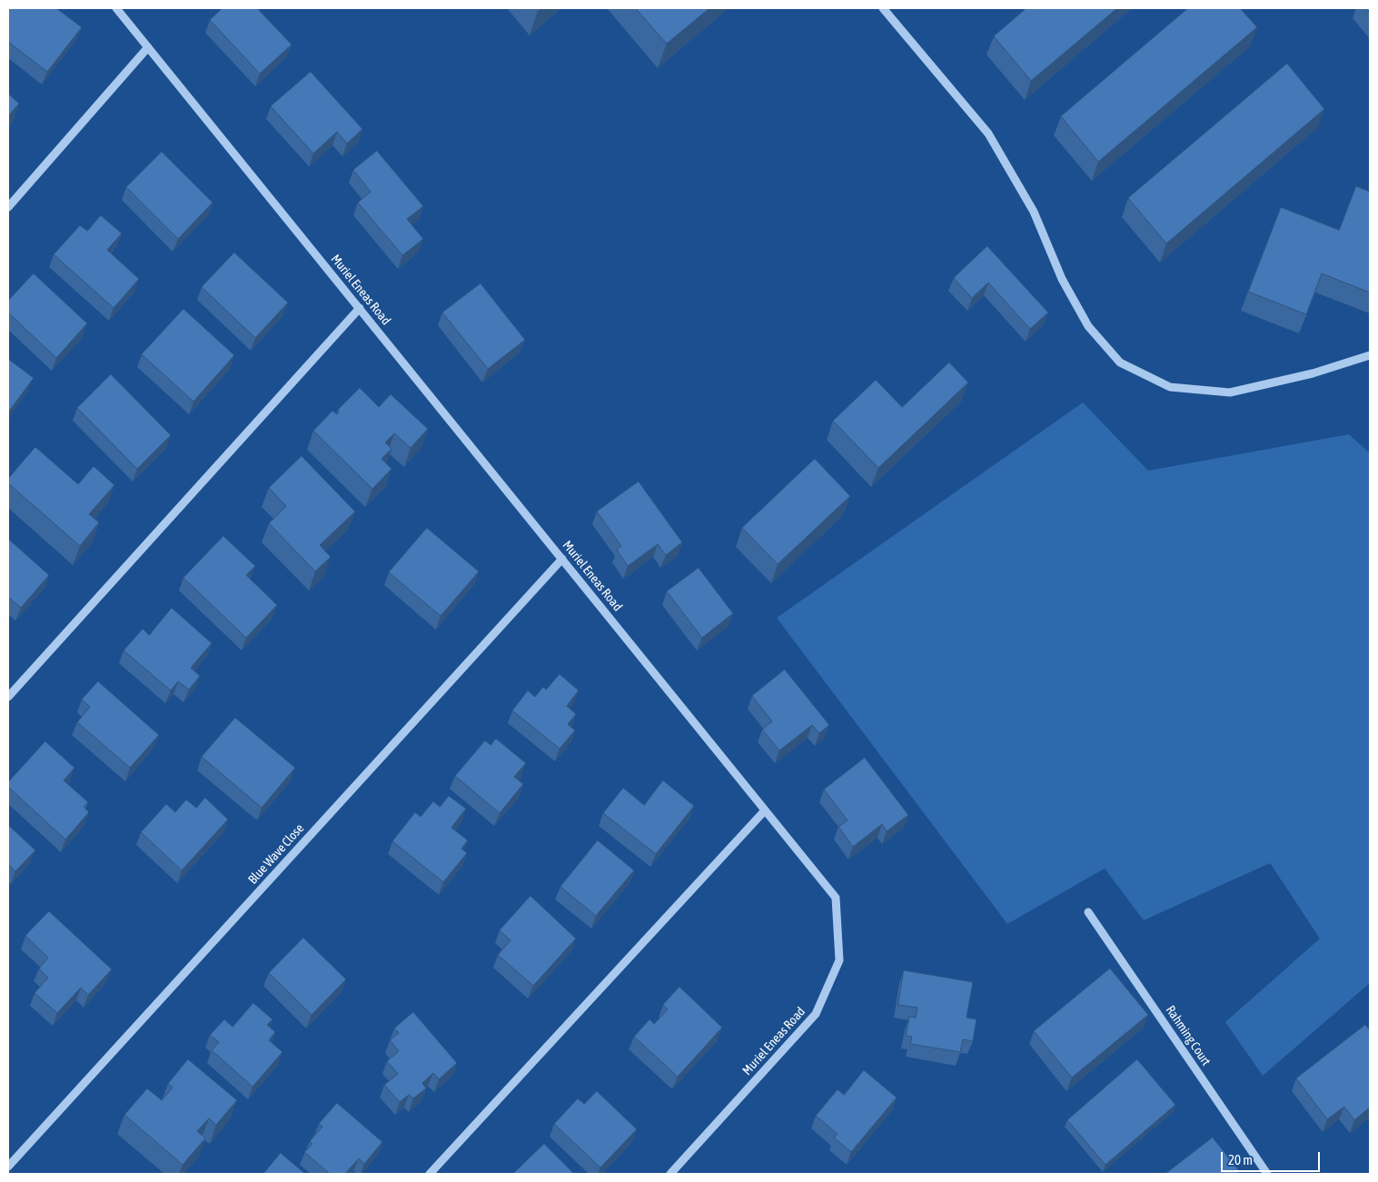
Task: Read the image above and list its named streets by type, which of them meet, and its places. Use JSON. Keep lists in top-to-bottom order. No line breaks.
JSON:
{"streets":{"street":["Muriel Eneas Road","Blue Wave Close","Rahming Court"]},"crossings":[["Muriel Eneas Road","Blue Wave Close"]],"scale_bar":"20 m"}
